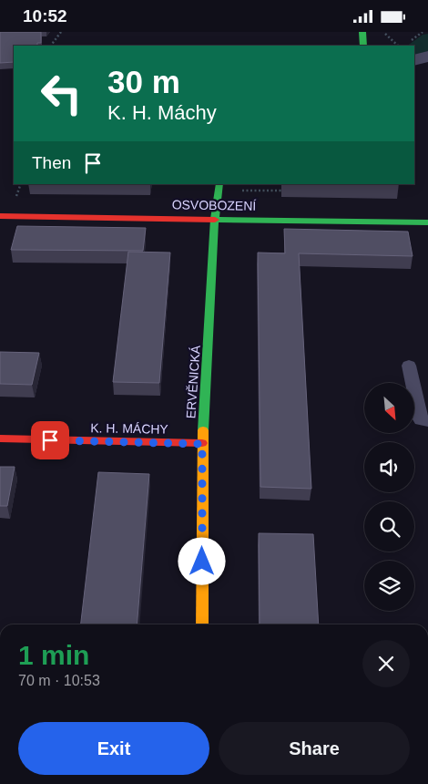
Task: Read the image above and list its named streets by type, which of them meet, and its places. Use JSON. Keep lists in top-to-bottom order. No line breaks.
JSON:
{"streets":{"street":["OSVOBOZENÍ","ERVĚNICKÁ","K. H. MÁCHY"]},"crossings":[["OSVOBOZENÍ","ERVĚNICKÁ"],["ERVĚNICKÁ","K. H. MÁCHY"]],"north":"bottom right","page":{"status":"10:52","turn":["30 m","K. H. Máchy"],"then":"Then","heading":["1 min","70 m · 10:53"],"buttons":["Exit","Share"]}}
